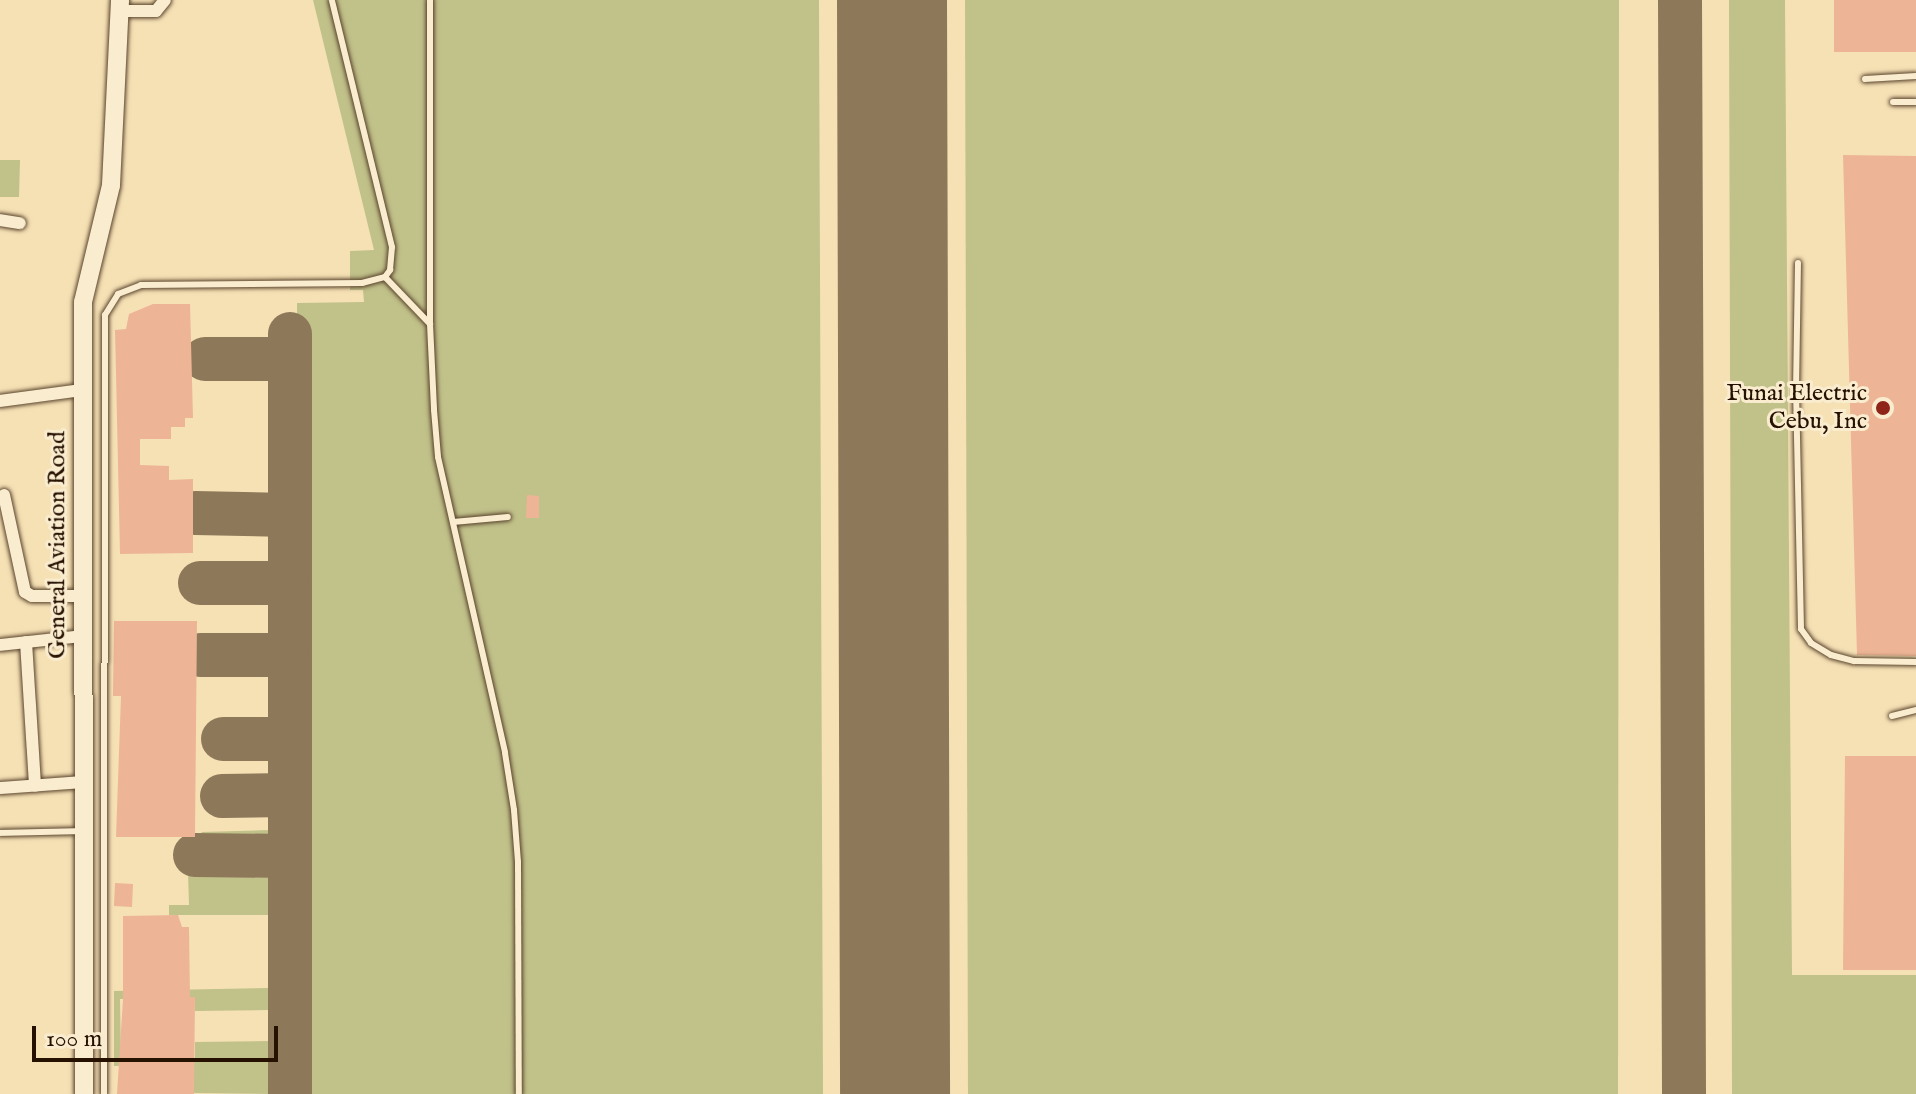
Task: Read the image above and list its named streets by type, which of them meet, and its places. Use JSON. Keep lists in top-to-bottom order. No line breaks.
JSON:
{"streets":{"main road":["General Aviation Road"]},"places":["Funai Electric Cebu, Inc"],"scale_bar":"100 m"}
